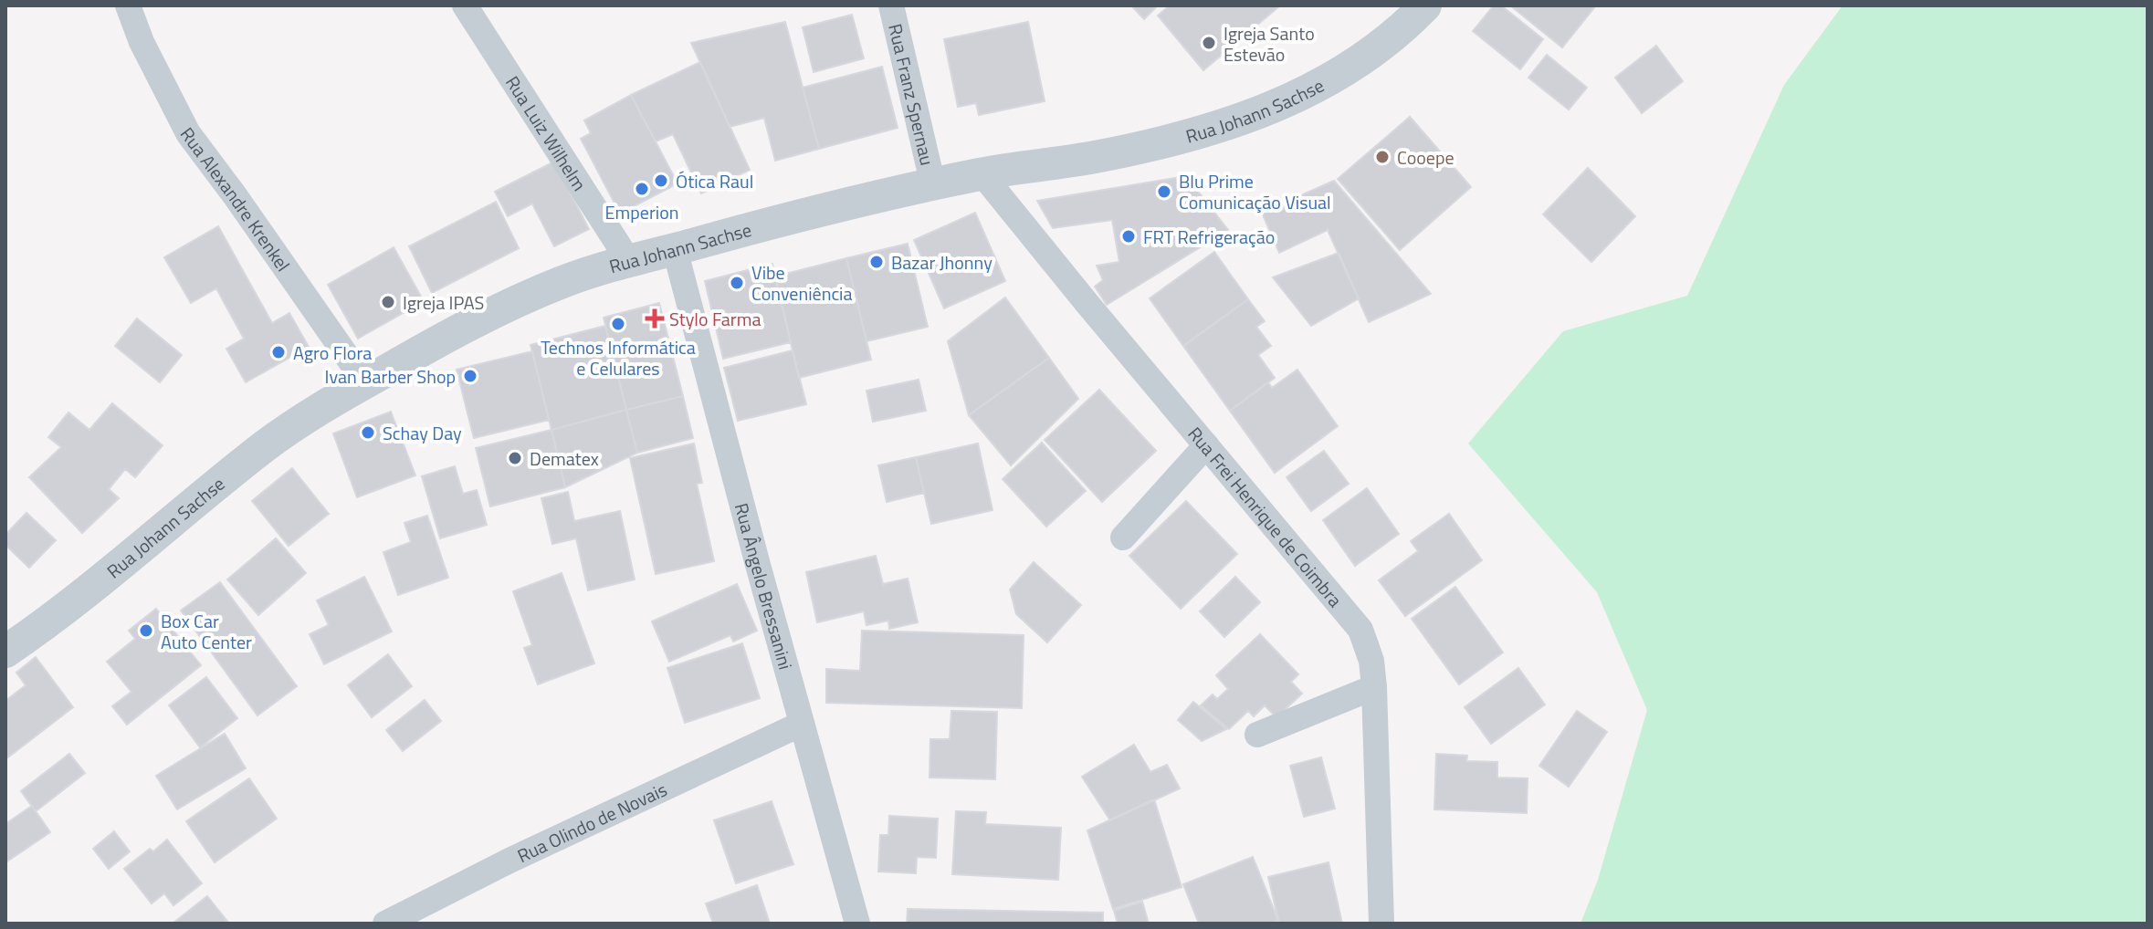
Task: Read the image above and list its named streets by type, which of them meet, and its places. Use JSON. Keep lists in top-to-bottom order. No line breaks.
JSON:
{"streets":{"street":["Rua Franz Spernau","Rua Johann Sachse","Rua Luiz Wilhelm","Rua Alexandre Krenkel","Rua Frei Henrique de Coimbra","Rua Ângelo Bressanini","Rua Olindo de Novais"]},"crossings":[["Rua Franz Spernau","Rua Johann Sachse"],["Rua Johann Sachse","Rua Luiz Wilhelm"],["Rua Johann Sachse","Rua Alexandre Krenkel"],["Rua Johann Sachse","Rua Frei Henrique de Coimbra"],["Rua Johann Sachse","Rua Ângelo Bressanini"],["Rua Ângelo Bressanini","Rua Olindo de Novais"]],"places":{"other":["Igreja Santo Estevão","Cooepe","Ótica Raul","Emperion","Blu Prime Comunicação Visual","FRT Refrigeração","Bazar Jhonny","Vibe Conveniência","Igreja IPAS","Technos Informática e Celulares","Agro Flora","Ivan Barber Shop","Schay Day","Dematex","Box Car Auto Center"],"health":["Stylo Farma"]}}
